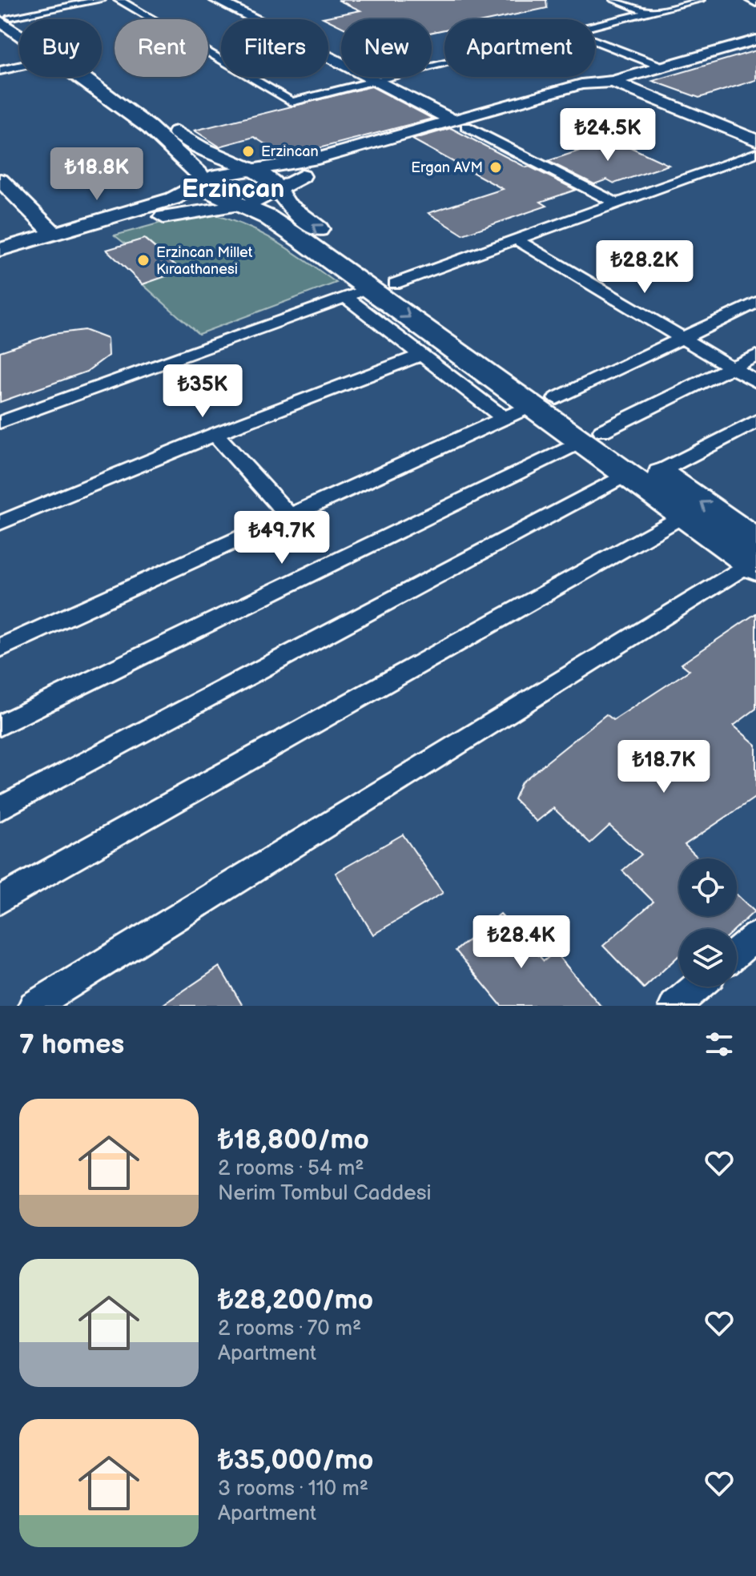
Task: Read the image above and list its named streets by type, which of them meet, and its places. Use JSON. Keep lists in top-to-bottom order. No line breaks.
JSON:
{"districts":["Erzincan"],"places":["Erzincan","Ergan AVM","Erzincan Millet Kıraathanesi"],"page":{"chip":["Buy","Rent","Filters","New","Apartment"],"price":["₺24.5K","₺18.8K","₺28.2K","₺35K","₺49.7K","₺18.7K","₺28.4K"],"heading":"7 homes","list":[{"name":"₺18,800/mo","note":"2 rooms · 54 m² · Nerim Tombul Caddesi"},{"name":"₺28,200/mo","note":"2 rooms · 70 m² · Apartment"},{"name":"₺35,000/mo","note":"3 rooms · 110 m² · Apartment"}]}}
